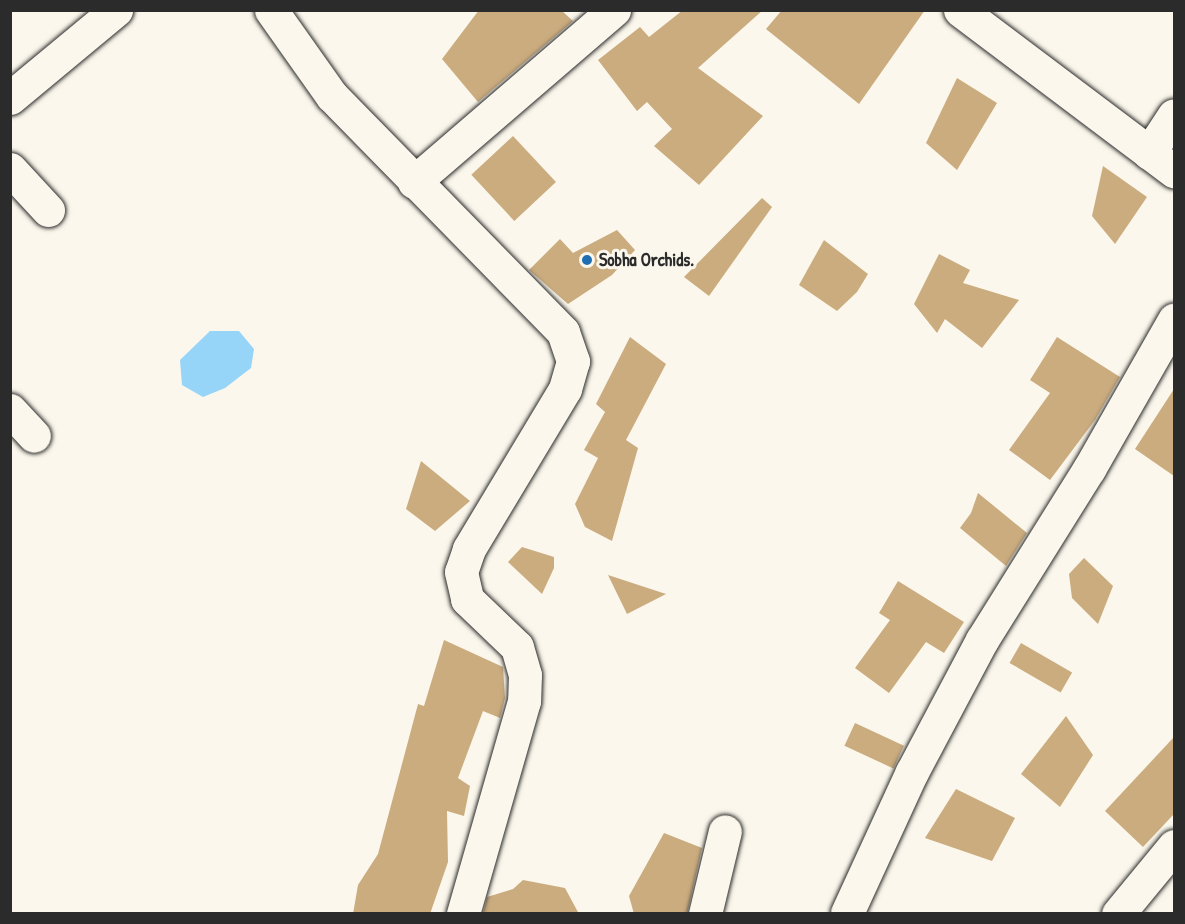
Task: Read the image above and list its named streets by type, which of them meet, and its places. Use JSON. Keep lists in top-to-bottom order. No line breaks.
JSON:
{"places":["Sobha Orchids."]}
